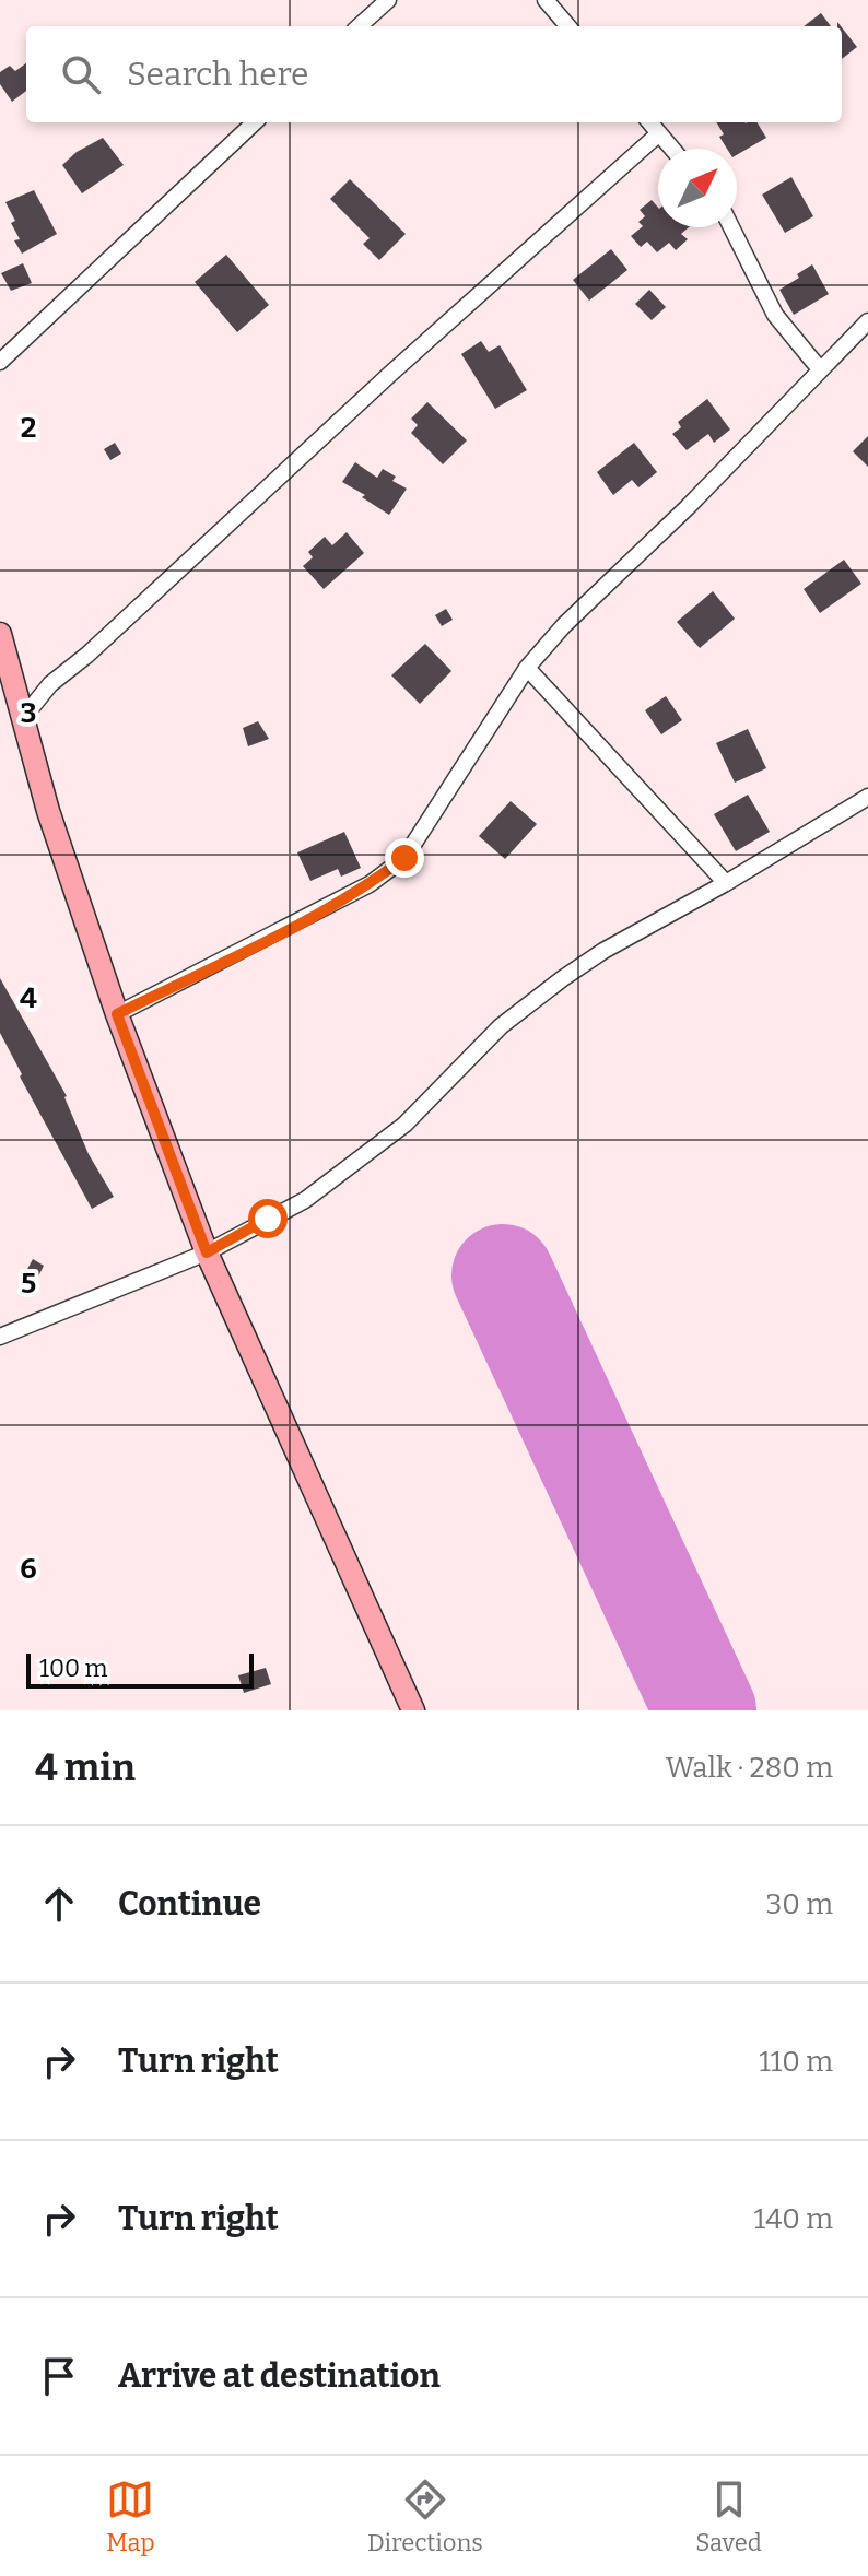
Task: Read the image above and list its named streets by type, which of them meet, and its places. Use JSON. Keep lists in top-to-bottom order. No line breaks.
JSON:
{"scale_bar":"100 m","north":"top right","page":{"search":"Search here","scale":"100 m","heading":["4 min","Walk · 280 m"],"list":[["Continue","30 m"],["Turn right","110 m"],["Turn right","140 m"],"Arrive at destination"],"nav":["Map","Directions","Saved"]},"grid":{"rows":["2","3","4","5","6"]}}
